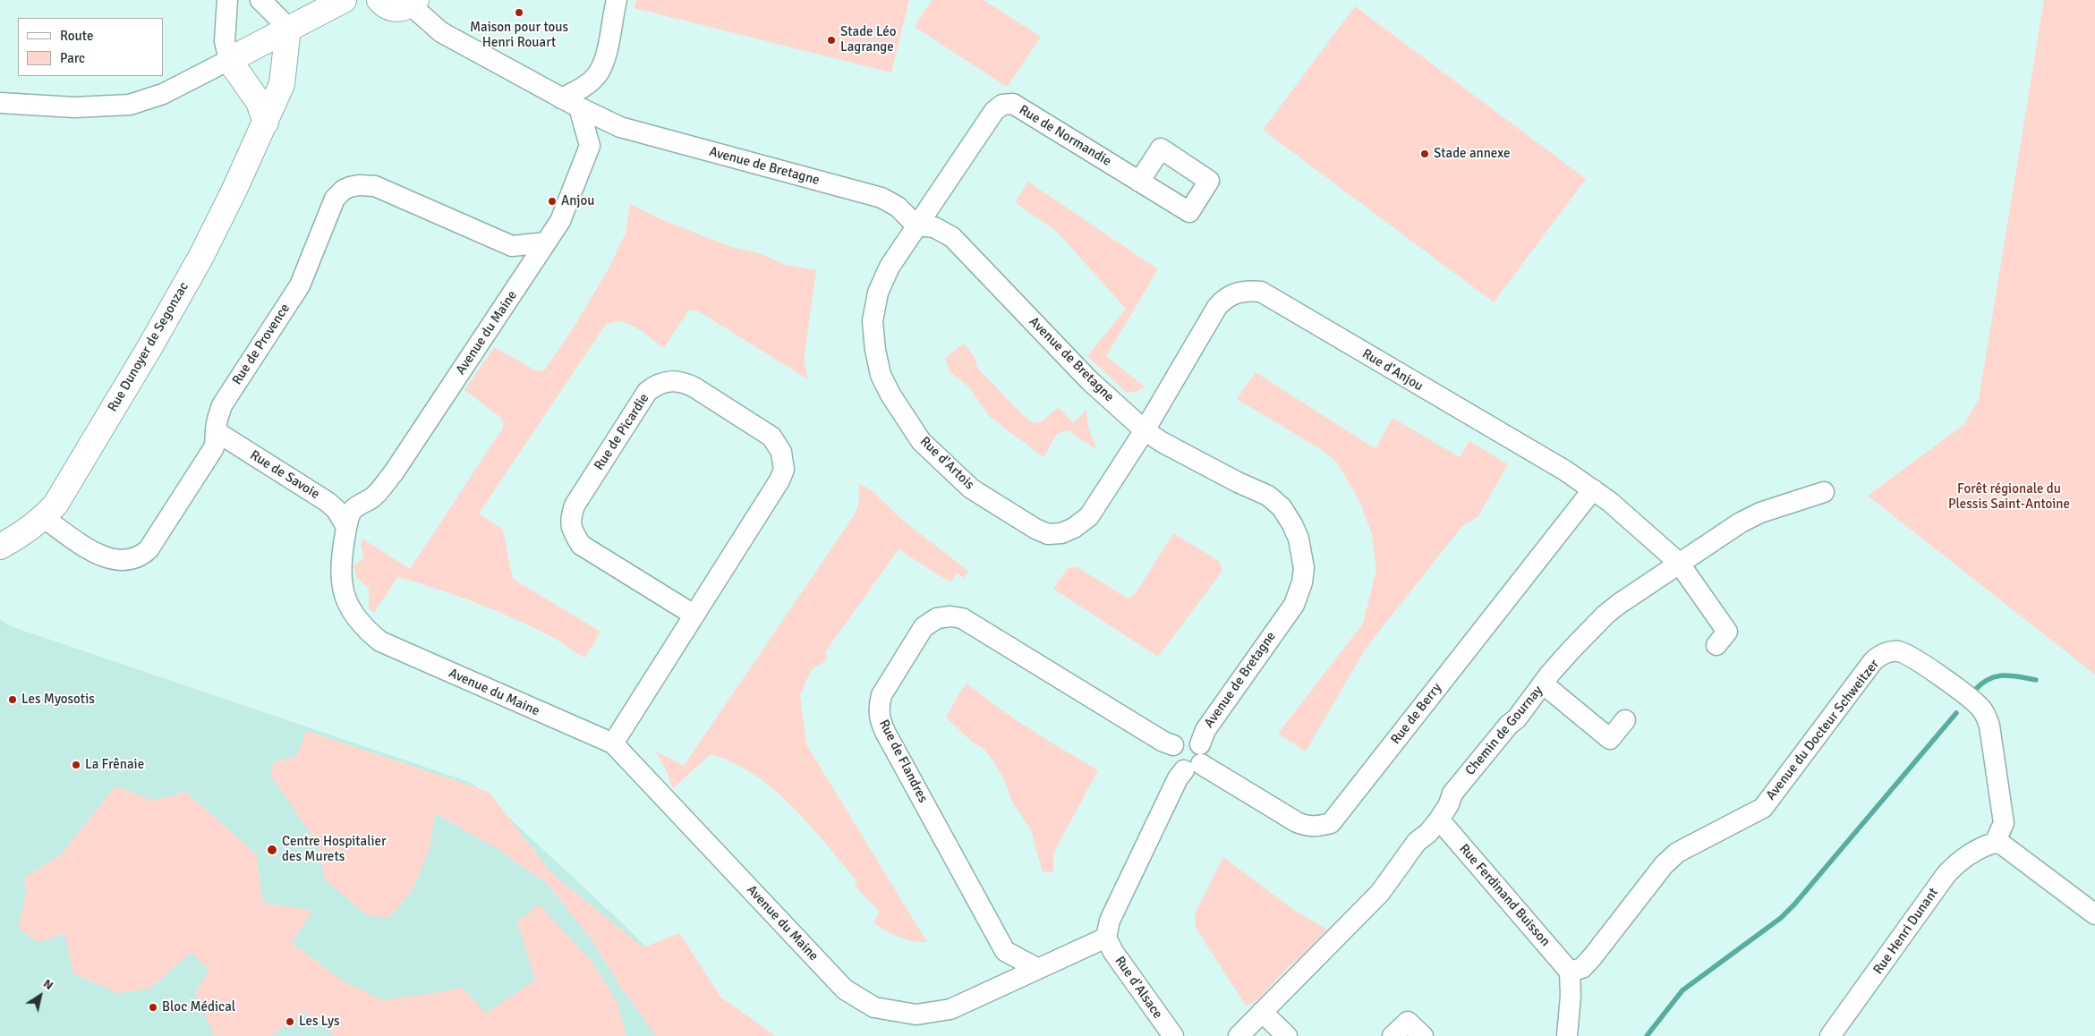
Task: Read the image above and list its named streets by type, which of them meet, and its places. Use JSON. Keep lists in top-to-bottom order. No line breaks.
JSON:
{"streets":{"main road":["Rue Dunoyer de Segonzac"],"street":["Rue de Normandie","Avenue de Bretagne","Avenue du Maine","Rue de Provence","Rue d'Anjou","Rue de Picardie","Rue d'Artois","Rue de Savoie","Rue de Berry","Avenue du Docteur Schweitzer","Chemin de Gournay","Rue de Flandres","Rue Ferdinand Buisson","Rue Henri Dunant","Rue d'Alsace"]},"crossings":[["Rue de Normandie","Avenue de Bretagne"],["Rue de Normandie","Rue d'Artois"],["Avenue de Bretagne","Avenue du Maine"],["Avenue de Bretagne","Rue d'Anjou"],["Avenue de Bretagne","Rue d'Artois"],["Avenue de Bretagne","Rue de Berry"],["Avenue de Bretagne","Rue de Flandres"],["Avenue de Bretagne","Rue d'Alsace"],["Avenue du Maine","Rue de Provence"],["Avenue du Maine","Rue de Picardie"],["Avenue du Maine","Rue de Savoie"],["Avenue du Maine","Rue de Flandres"],["Avenue du Maine","Rue d'Alsace"],["Rue de Provence","Rue Dunoyer de Segonzac"],["Rue de Provence","Rue de Savoie"],["Rue d'Anjou","Rue d'Artois"],["Rue d'Anjou","Rue de Berry"],["Rue d'Anjou","Chemin de Gournay"],["Rue de Berry","Rue de Flandres"],["Avenue du Docteur Schweitzer","Rue Ferdinand Buisson"],["Avenue du Docteur Schweitzer","Rue Henri Dunant"],["Chemin de Gournay","Rue Ferdinand Buisson"]],"parks":["Forêt régionale du Plessis Saint-Antoine"],"places":["Maison pour tous Henri Rouart","Stade Léo Lagrange","Stade annexe","Anjou","Les Myosotis","La Frênaie","Centre Hospitalier des Murets","Bloc Médical","Les Lys"],"legend":["Route","Parc"],"north":"top right"}
